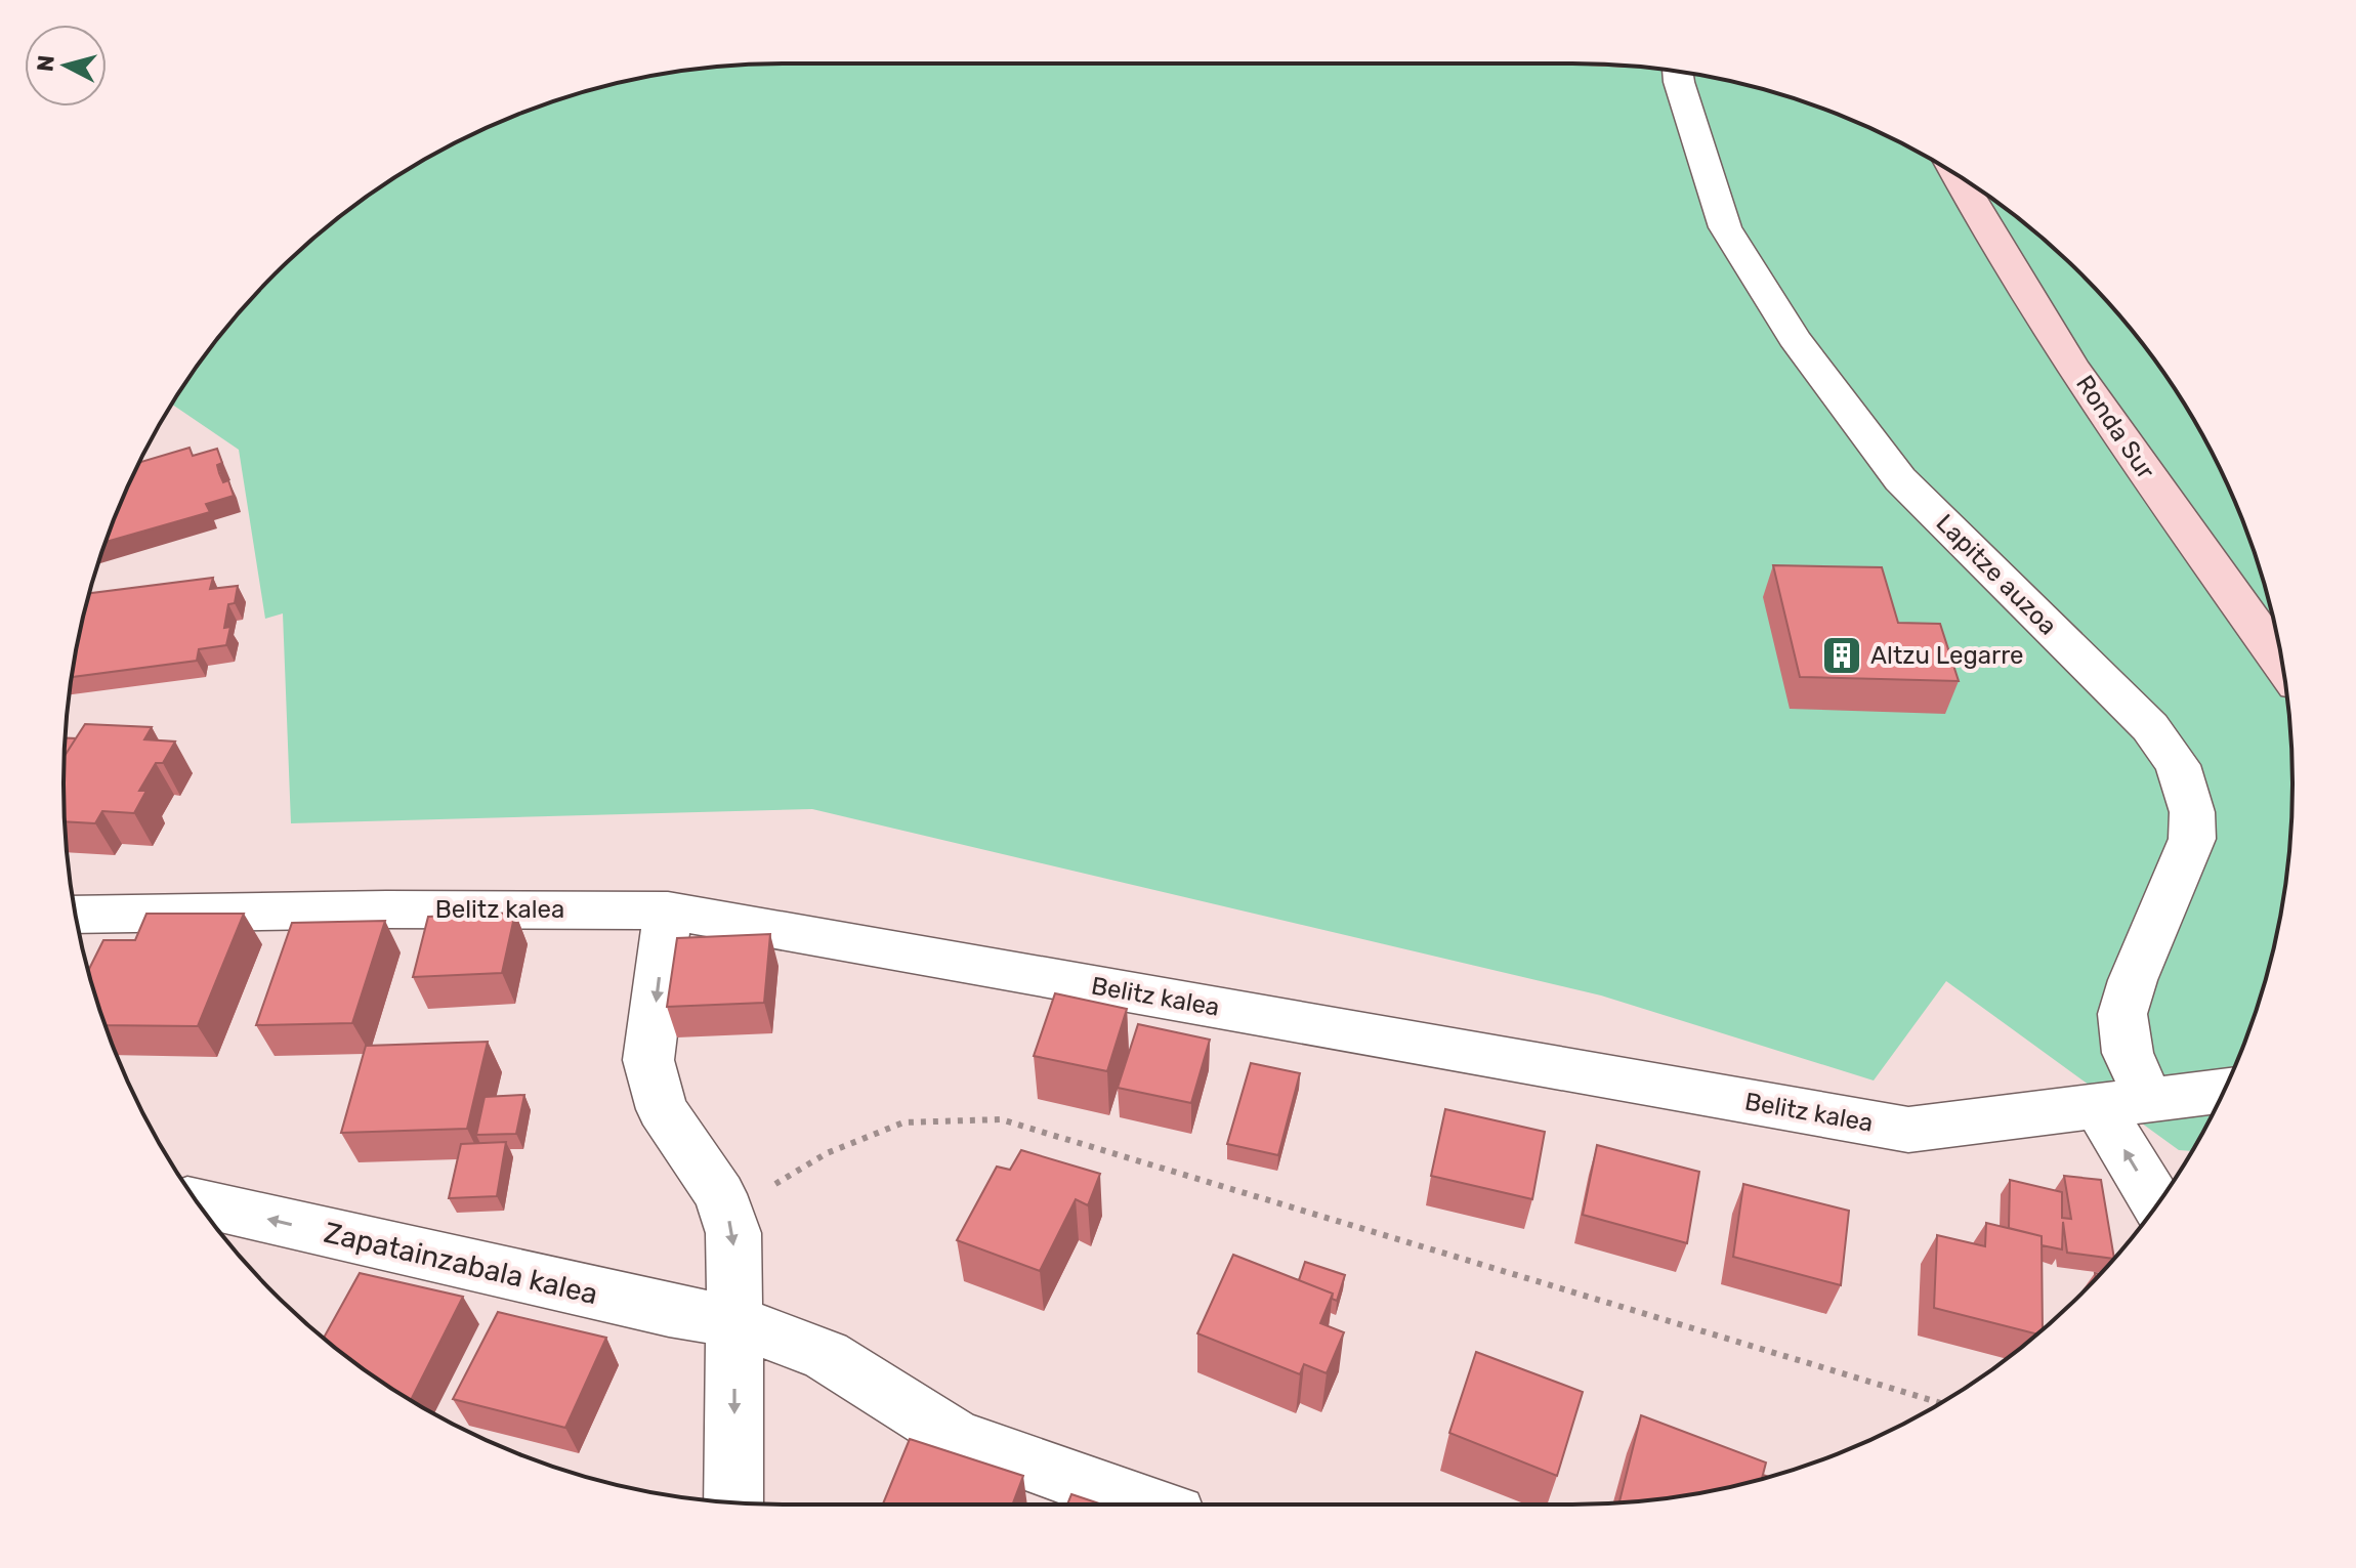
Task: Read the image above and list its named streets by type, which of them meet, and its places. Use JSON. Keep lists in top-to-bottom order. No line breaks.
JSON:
{"streets":{"main road":["Ronda Sur"],"street":["Lapitze auzoa","Belitz kalea","Zapatainzabala kalea"]},"crossings":[["Lapitze auzoa","Belitz kalea"]],"one_way":["Zapatainzabala kalea"],"places":{"building":["Altzu Legarre"]},"north":"left"}
